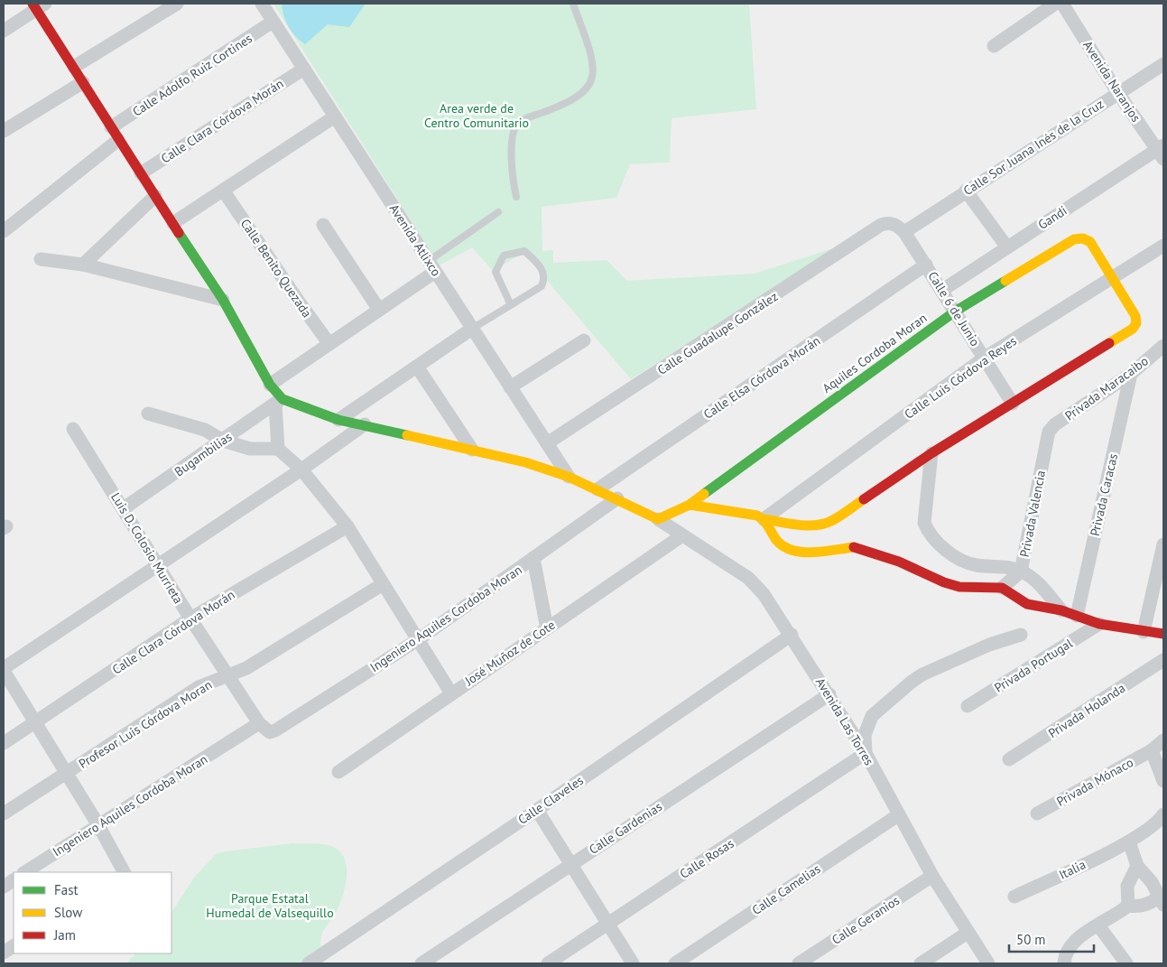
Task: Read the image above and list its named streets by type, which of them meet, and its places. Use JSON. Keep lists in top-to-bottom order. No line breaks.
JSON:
{"streets":{"street":["Calle Adolfo Ruiz Cortines","Avenida Naranjos","Calle Clara Córdova Morán","Calle Sor Juana Inés de la Cruz","Gandi","Avenida Atlixco","Calle Benito Quezada","Calle 6 de Junio","Calle Guadalupe González","Aquiles Cordoba Moran","Calle Elsa Córdova Morán","Calle Luis Córdova Reyes","Privada Maracaibo","Bugambilias","Privada Caracas","Privada Valencia","Luis D. Colosio Murrieta","Ingeniero Aquiles Cordoba Moran","José Muñoz de Cote","Privada Portugal","Privada Holanda","Avenida Las Torres","Profesor Luis Córdova Moran","Privada Mónaco","Calle Claveles","Calle Gardenias","Calle Rosas","Italia","Calle Camelias","Calle Geranios"]},"crossings":[["Calle Adolfo Ruiz Cortines","Avenida Atlixco"],["Avenida Naranjos","Calle Sor Juana Inés de la Cruz"],["Avenida Naranjos","Gandi"],["Calle Clara Córdova Morán","Avenida Atlixco"],["Calle Clara Córdova Morán","Luis D. Colosio Murrieta"],["Calle Sor Juana Inés de la Cruz","Calle 6 de Junio"],["Gandi","Calle 6 de Junio"],["Avenida Atlixco","Calle Guadalupe González"],["Calle 6 de Junio","Calle Guadalupe González"],["Calle 6 de Junio","Aquiles Cordoba Moran"],["Calle 6 de Junio","Calle Elsa Córdova Morán"],["Calle 6 de Junio","Calle Luis Córdova Reyes"],["Aquiles Cordoba Moran","Calle Luis Córdova Reyes"],["Aquiles Cordoba Moran","Avenida Las Torres"],["Privada Maracaibo","Privada Caracas"],["Privada Maracaibo","Privada Valencia"],["Bugambilias","Luis D. Colosio Murrieta"],["Luis D. Colosio Murrieta","Ingeniero Aquiles Cordoba Moran"],["Luis D. Colosio Murrieta","Profesor Luis Córdova Moran"],["José Muñoz de Cote","Avenida Las Torres"],["Avenida Las Torres","Calle Claveles"],["Avenida Las Torres","Calle Gardenias"],["Avenida Las Torres","Calle Rosas"],["Avenida Las Torres","Calle Camelias"],["Avenida Las Torres","Calle Geranios"]],"parks":["Area verde de Centro Comunitario","Parque Estatal Humedal de Valsequillo"],"legend":["Fast","Slow","Jam"],"scale_bar":"50 m"}
